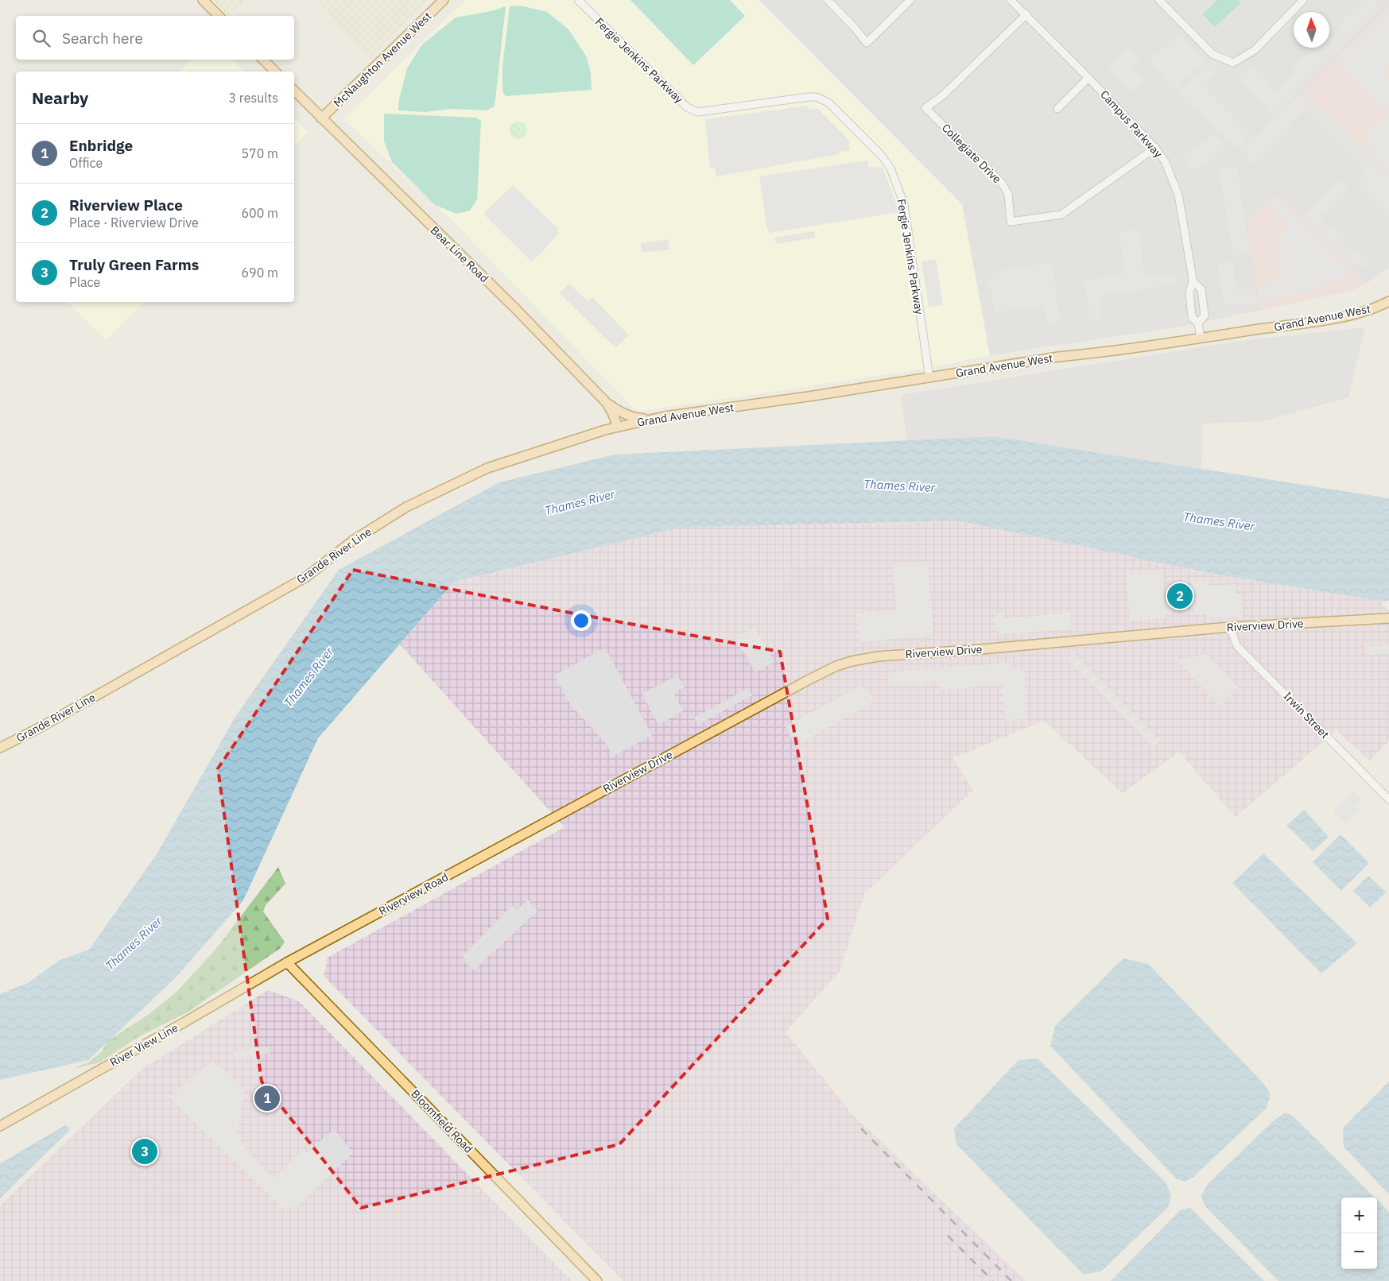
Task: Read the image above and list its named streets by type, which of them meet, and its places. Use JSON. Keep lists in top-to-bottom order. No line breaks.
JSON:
{"streets":{"main road":["McNaughton Avenue West","Bear Line Road","Grand Avenue West","Grande River Line","Riverview Drive","Riverview Road","River View Line","Bloomfield Road"],"street":["Fergie Jenkins Parkway","Campus Parkway","Collegiate Drive","Irwin Street"]},"crossings":[["McNaughton Avenue West","Bear Line Road"],["Fergie Jenkins Parkway","Grand Avenue West"],["Campus Parkway","Collegiate Drive"],["Campus Parkway","Grand Avenue West"],["Bear Line Road","Grand Avenue West"],["Bear Line Road","Grande River Line"],["Grand Avenue West","Grande River Line"],["Riverview Drive","Irwin Street"],["Riverview Drive","Riverview Road"],["Riverview Road","River View Line"],["Riverview Road","Bloomfield Road"],["River View Line","Bloomfield Road"]],"water":["Thames River"],"north":"top","page":{"search":"Search here","heading":["Nearby","3 results"],"list":[{"mark":"1","name":"Enbridge","note":"Office","value":"570 m"},{"mark":"2","name":"Riverview Place","note":"Place · Riverview Drive","value":"600 m"},{"mark":"3","name":"Truly Green Farms","note":"Place","value":"690 m"}],"pins":["2","1","3"],"map_buttons":["+","−"]}}
